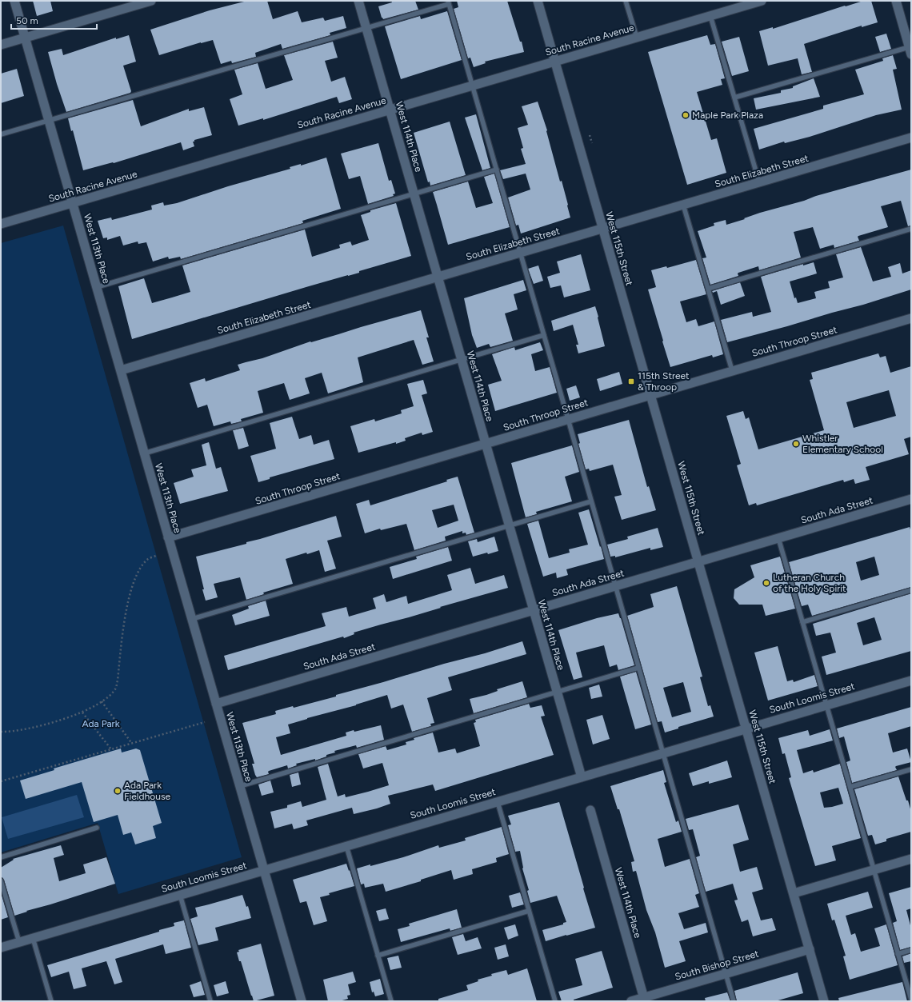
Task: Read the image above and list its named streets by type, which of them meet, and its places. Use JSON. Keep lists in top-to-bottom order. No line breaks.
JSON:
{"streets":{"street":["South Racine Avenue","West 114th Place","South Elizabeth Street","West 113th Place","West 115th Street","South Throop Street","South Ada Street","South Loomis Street","South Bishop Street"]},"crossings":[["South Racine Avenue","West 114th Place"],["South Racine Avenue","West 113th Place"],["South Racine Avenue","West 115th Street"],["West 114th Place","South Elizabeth Street"],["West 114th Place","South Throop Street"],["West 114th Place","South Ada Street"],["West 114th Place","South Loomis Street"],["West 114th Place","South Bishop Street"],["South Elizabeth Street","West 113th Place"],["South Elizabeth Street","West 115th Street"],["West 113th Place","South Throop Street"],["West 113th Place","South Ada Street"],["West 113th Place","South Loomis Street"],["West 115th Street","South Throop Street"],["West 115th Street","South Ada Street"],["West 115th Street","South Loomis Street"],["West 115th Street","South Bishop Street"]],"parks":["Ada Park"],"places":{"other":["Maple Park Plaza","Whistler Elementary School","Lutheran Church of the Holy Spirit","Ada Park Fieldhouse"],"transit":["115th Street & Throop"]},"scale_bar":"50 m"}
